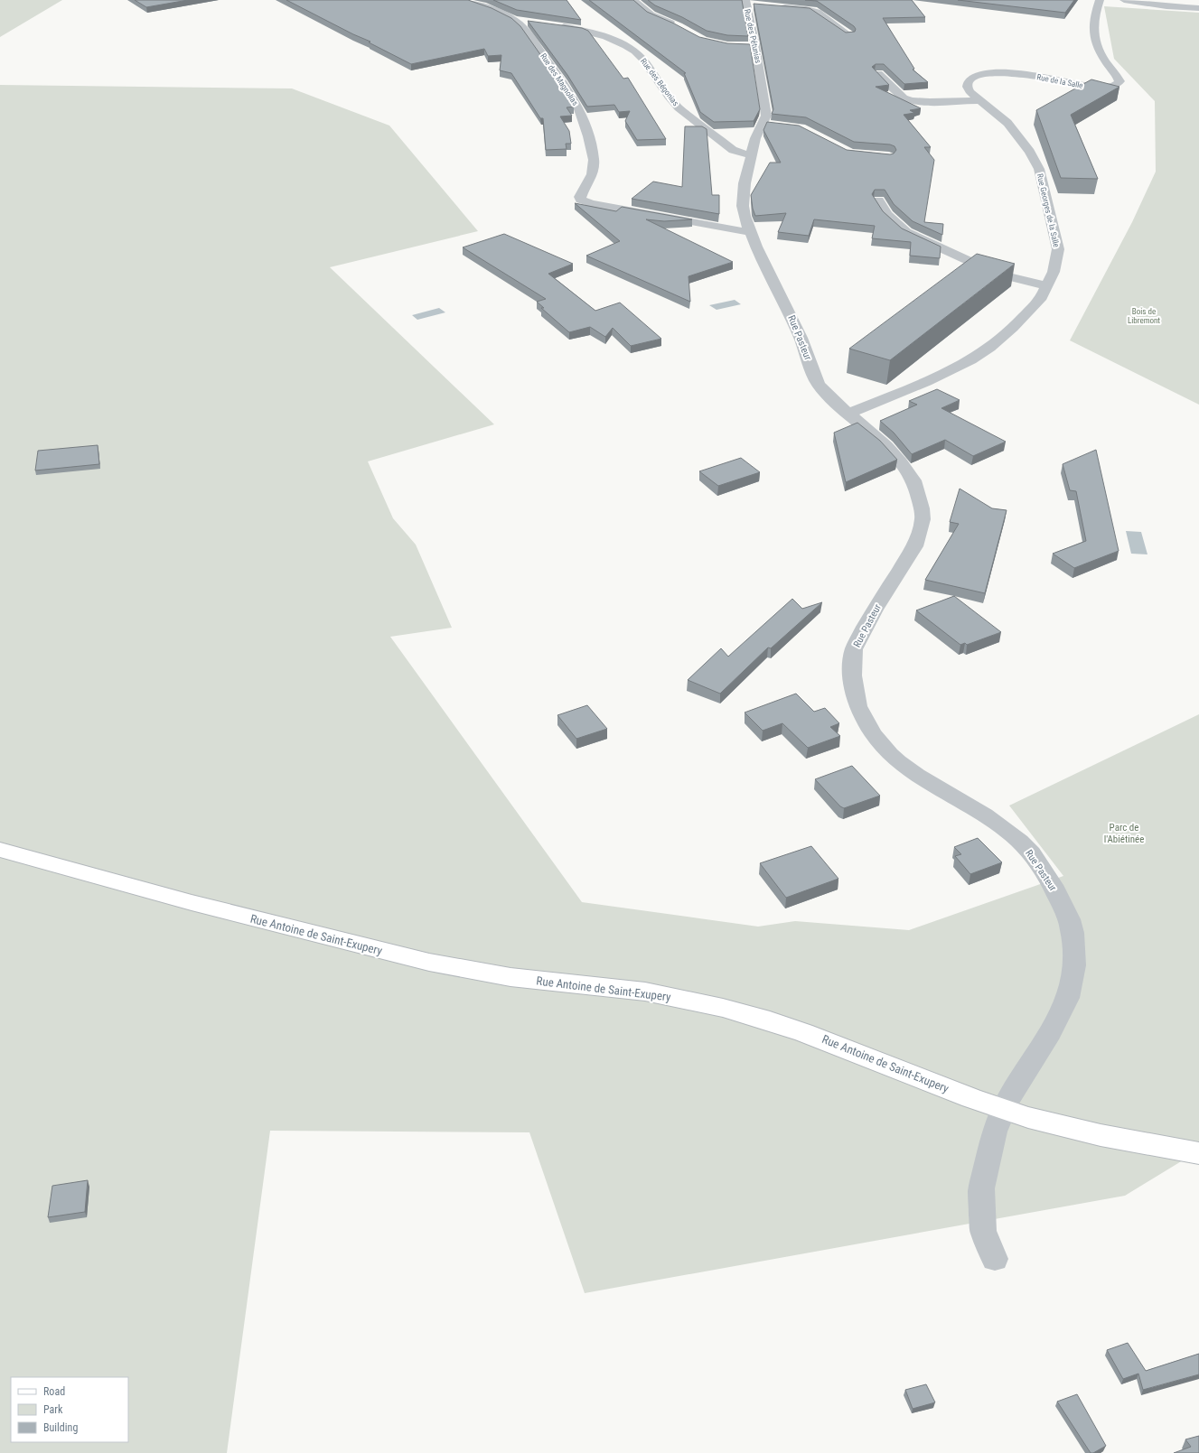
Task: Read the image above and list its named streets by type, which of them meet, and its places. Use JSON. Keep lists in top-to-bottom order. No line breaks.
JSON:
{"streets":{"main road":["Rue Antoine de Saint-Exupery"],"street":["Rue des Pétunias","Rue des Magnolias","Rue de la Salle","Rue des Bégonias","Rue Georges de la Salle","Rue Pasteur"]},"crossings":[["Rue des Pétunias","Rue Pasteur"],["Rue des Magnolias","Rue Pasteur"],["Rue de la Salle","Rue Georges de la Salle"],["Rue des Bégonias","Rue Pasteur"],["Rue Georges de la Salle","Rue Pasteur"],["Rue Pasteur","Rue Antoine de Saint-Exupery"]],"parks":["Bois de Libremont","Parc de l'Abiétinée"],"legend":["Road","Park","Building"]}
